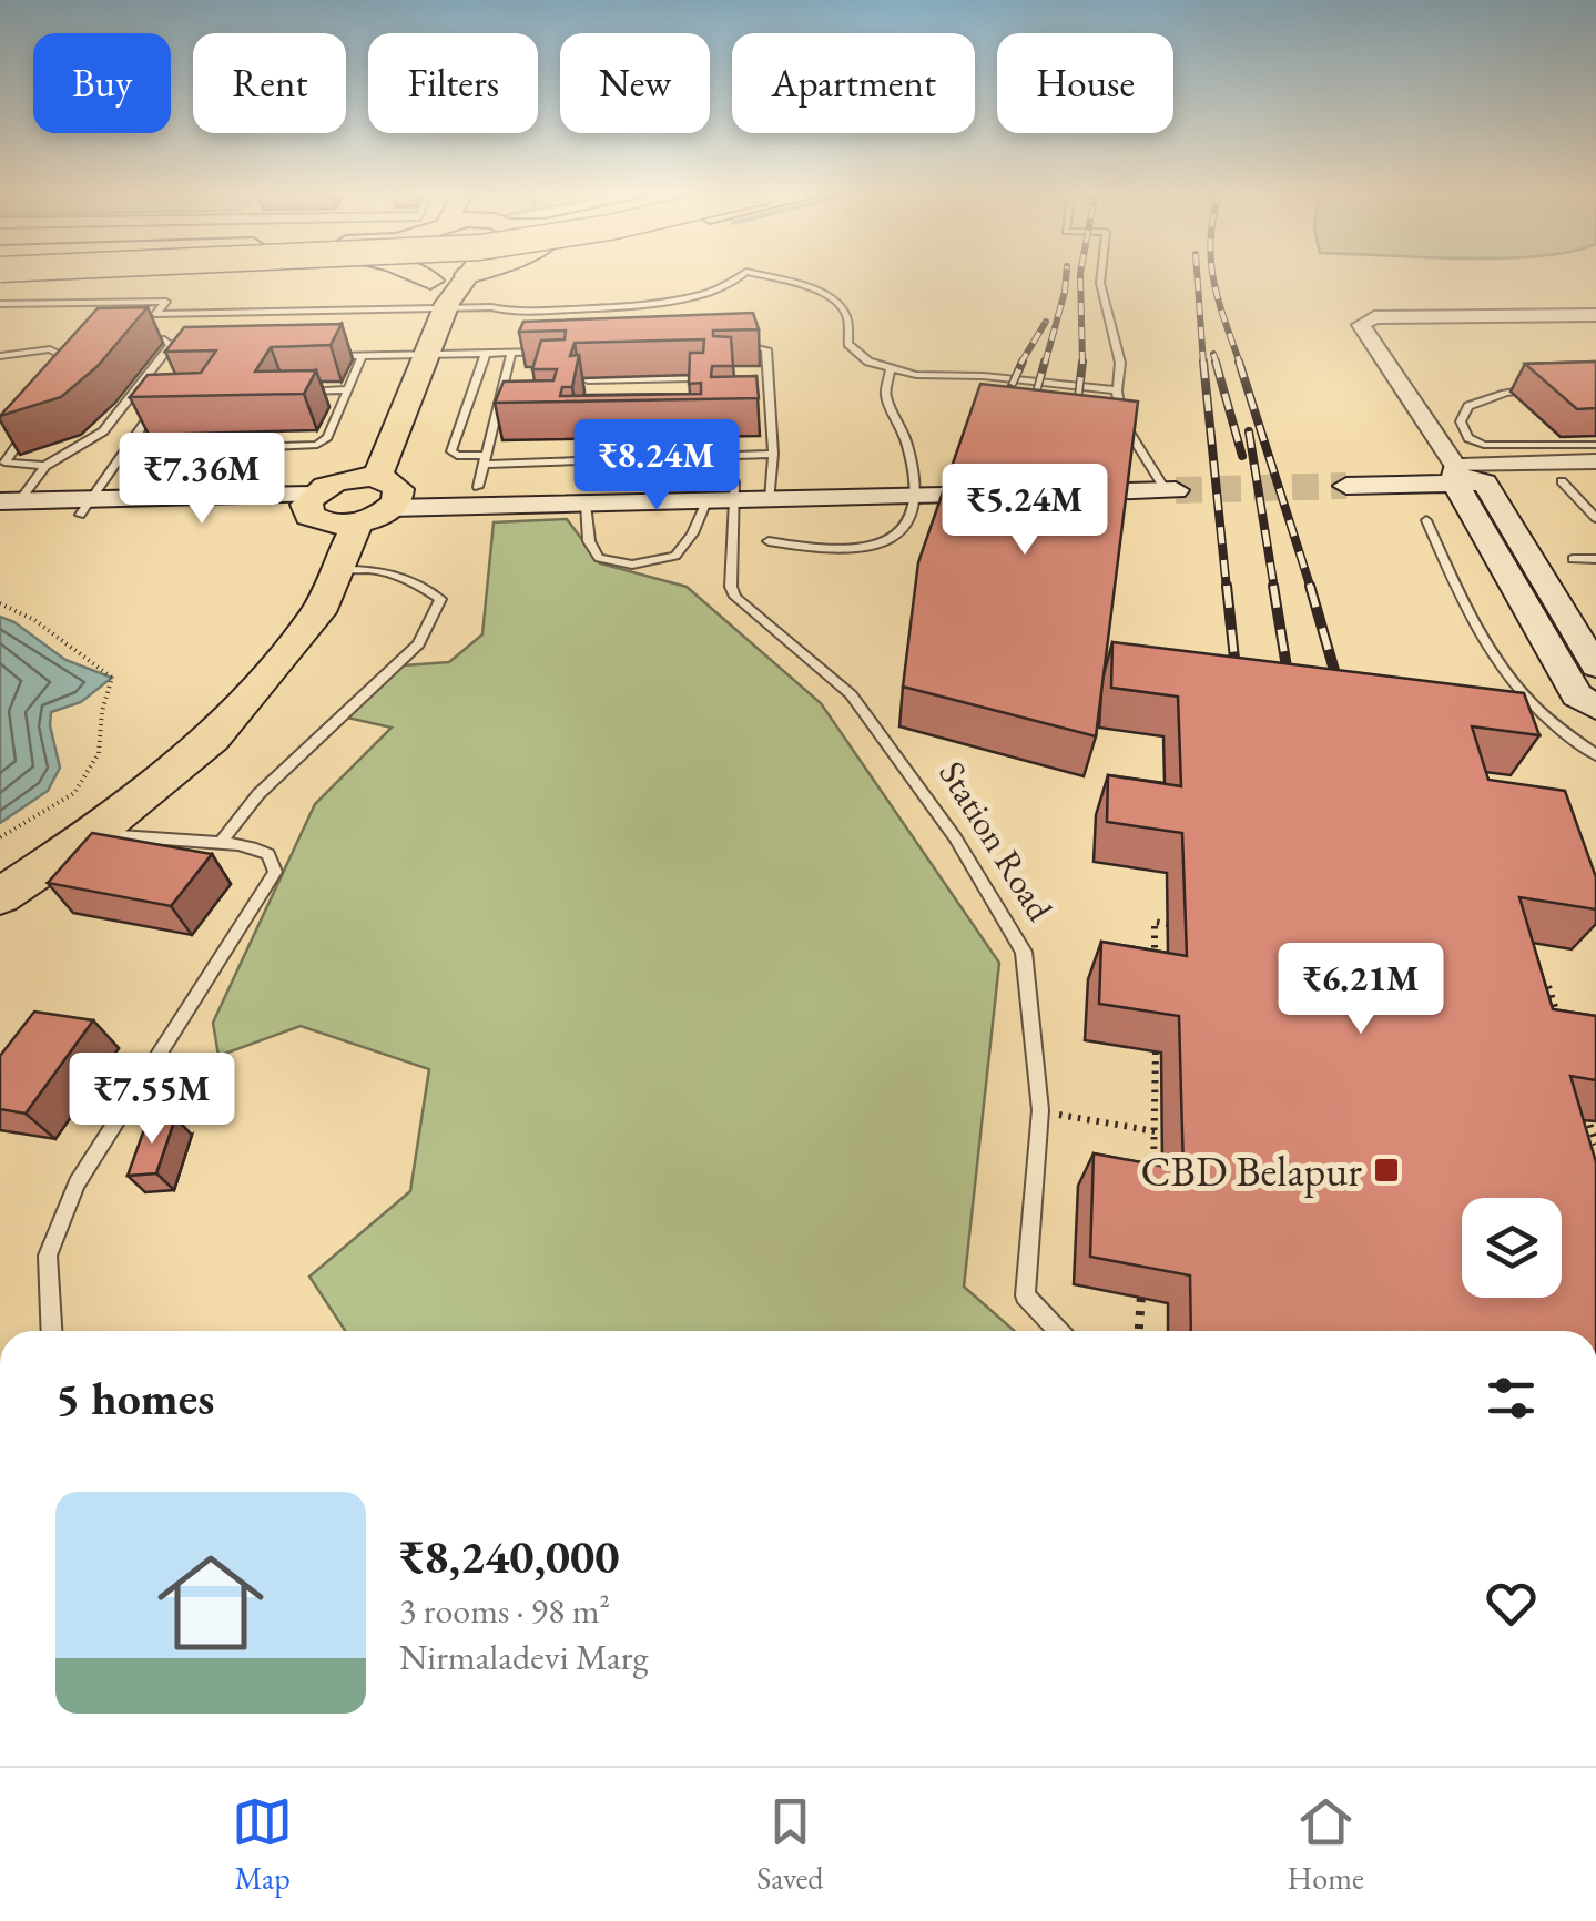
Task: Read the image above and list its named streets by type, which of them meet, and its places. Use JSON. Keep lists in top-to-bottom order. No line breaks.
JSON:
{"streets":{"lane":["Station Road"]},"places":{"transit":["CBD Belapur"]},"page":{"chip":["Buy","Rent","Filters","New","Apartment","House"],"price":["₹8.24M","₹7.36M","₹5.24M","₹6.21M","₹7.55M"],"heading":"5 homes","list":[{"name":"₹8,240,000","note":"3 rooms · 98 m² · Nirmaladevi Marg"}],"tabs":["Map","Saved","Home"]}}
